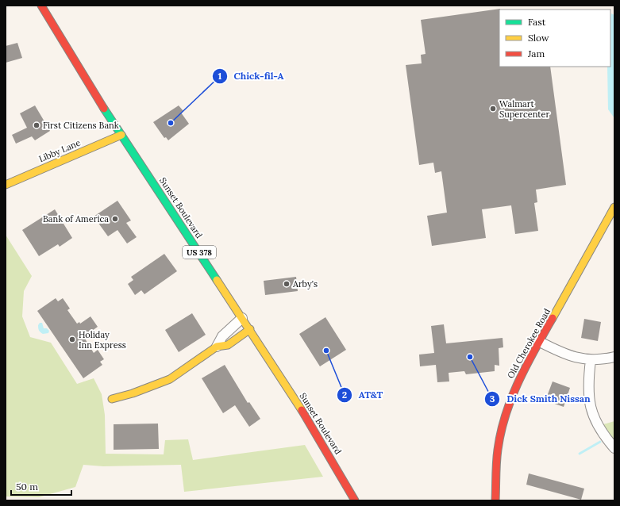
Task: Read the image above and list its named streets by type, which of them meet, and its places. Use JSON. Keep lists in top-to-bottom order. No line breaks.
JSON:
{"streets":{"street":["Libby Lane","Sunset Boulevard","US 378","Old Cherokee Road"]},"crossings":[["Libby Lane","Sunset Boulevard"]],"places":["Walmart Supercenter","Chick-fil-A","First Citizens Bank","Bank of America","Arby's","Holiday Inn Express","AT&T","Dick Smith Nissan"],"legend":["Fast","Slow","Jam"],"scale_bar":"50 m"}
